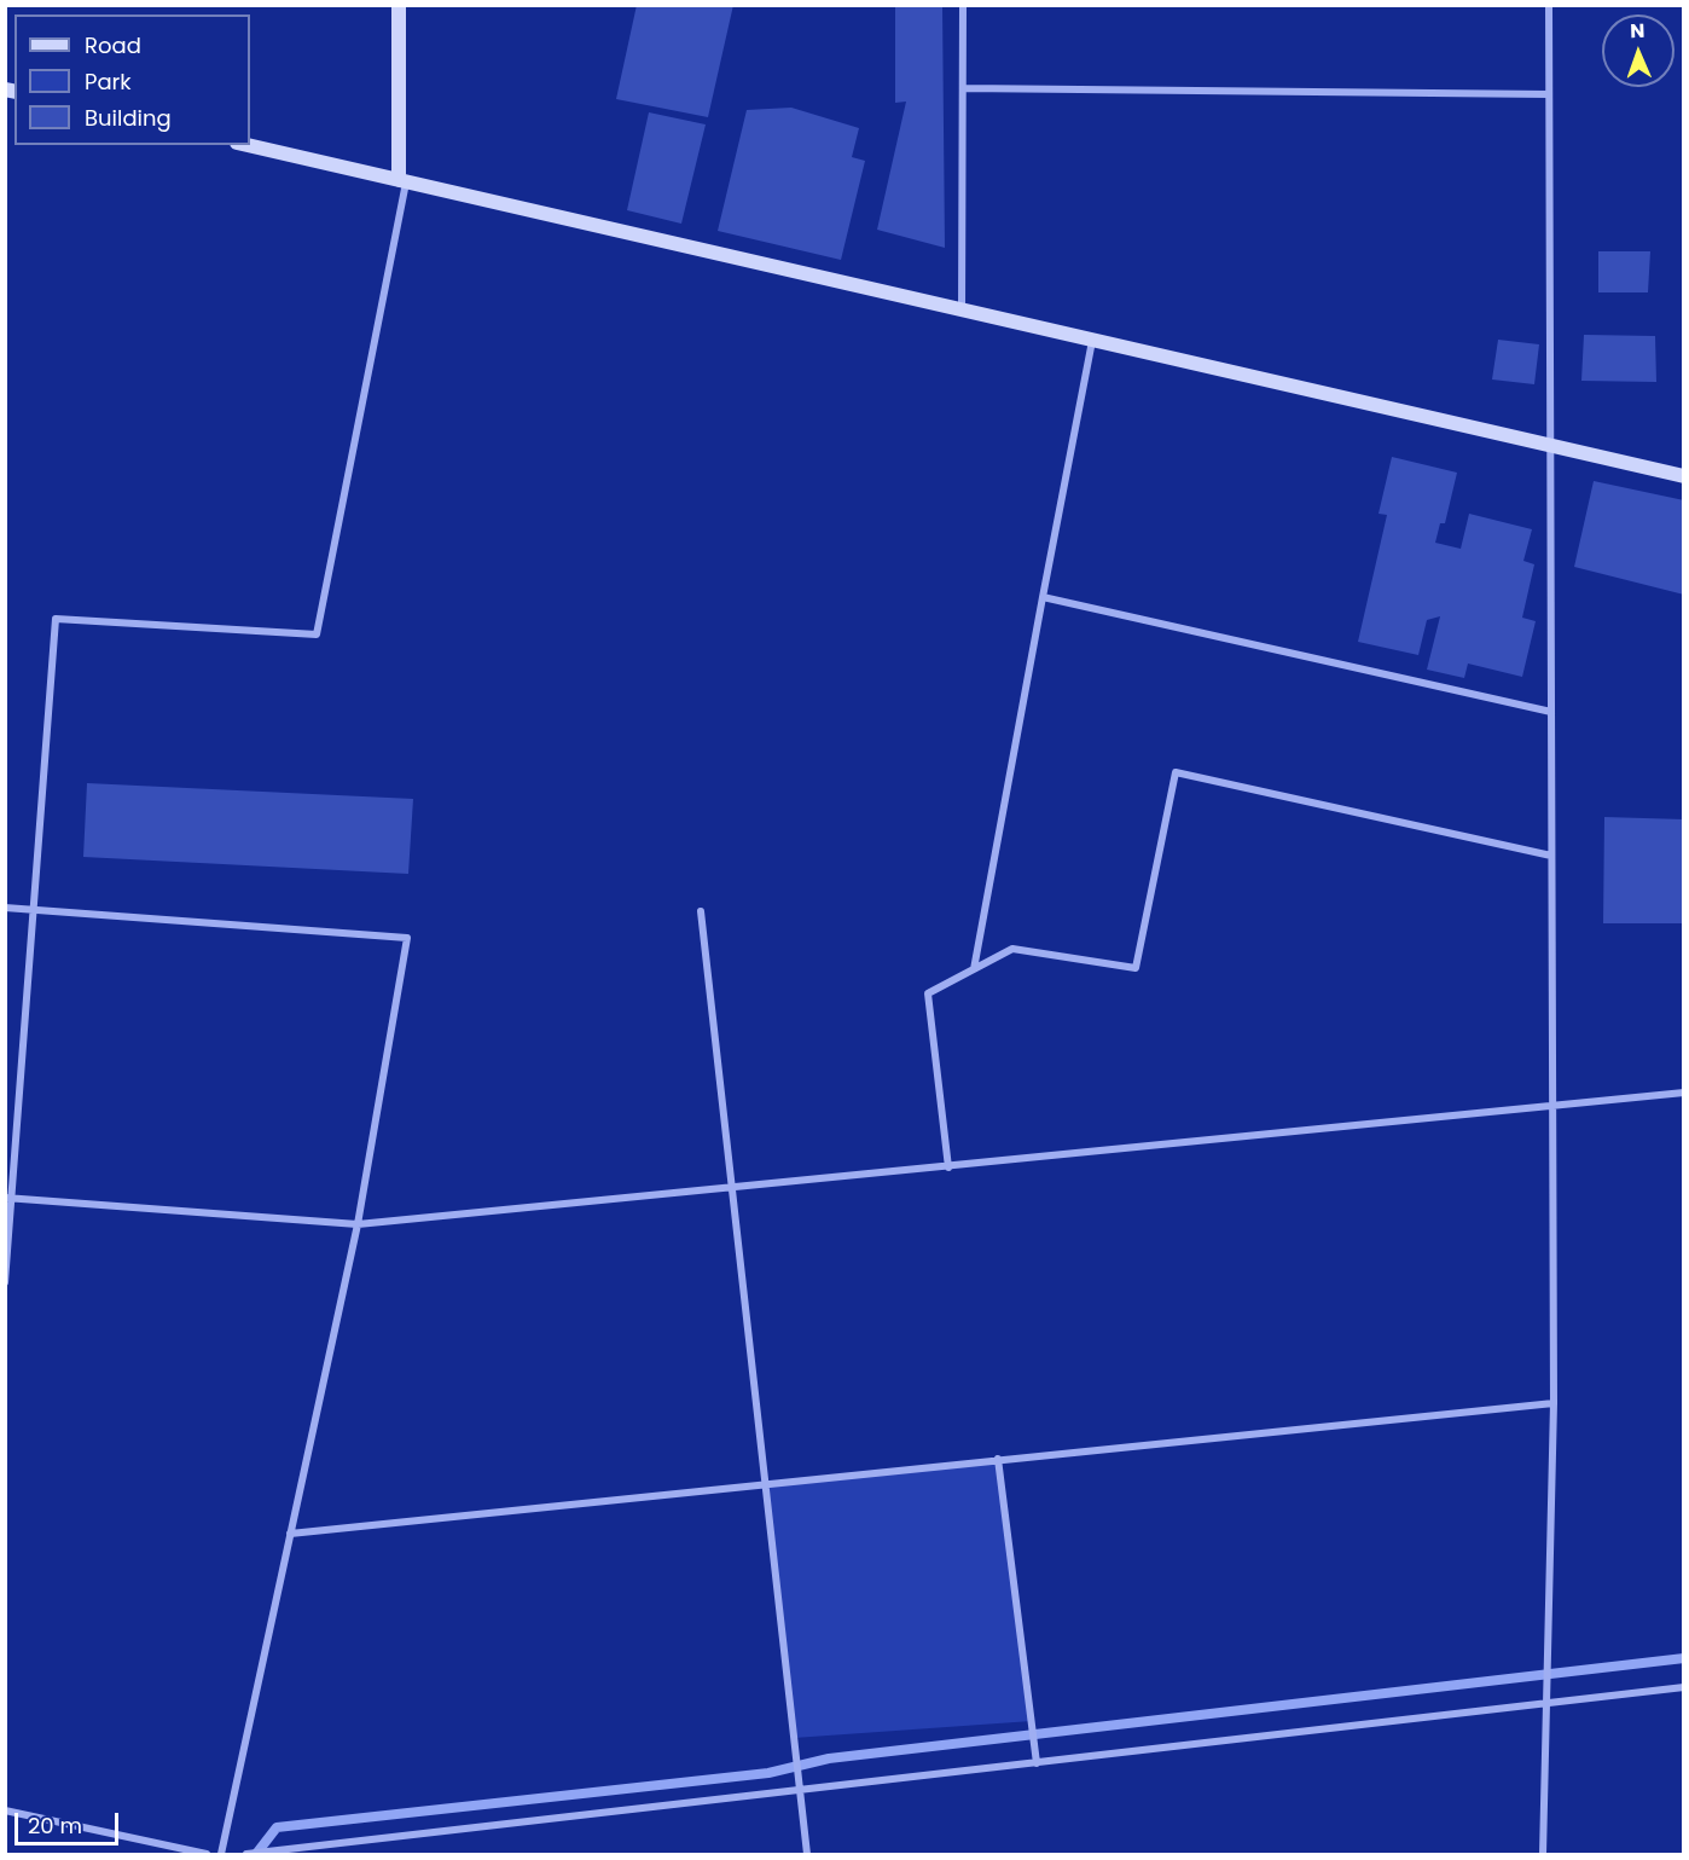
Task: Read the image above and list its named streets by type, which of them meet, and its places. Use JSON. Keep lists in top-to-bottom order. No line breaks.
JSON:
{"legend":["Road","Park","Building"],"scale_bar":"20 m","north":"top"}
